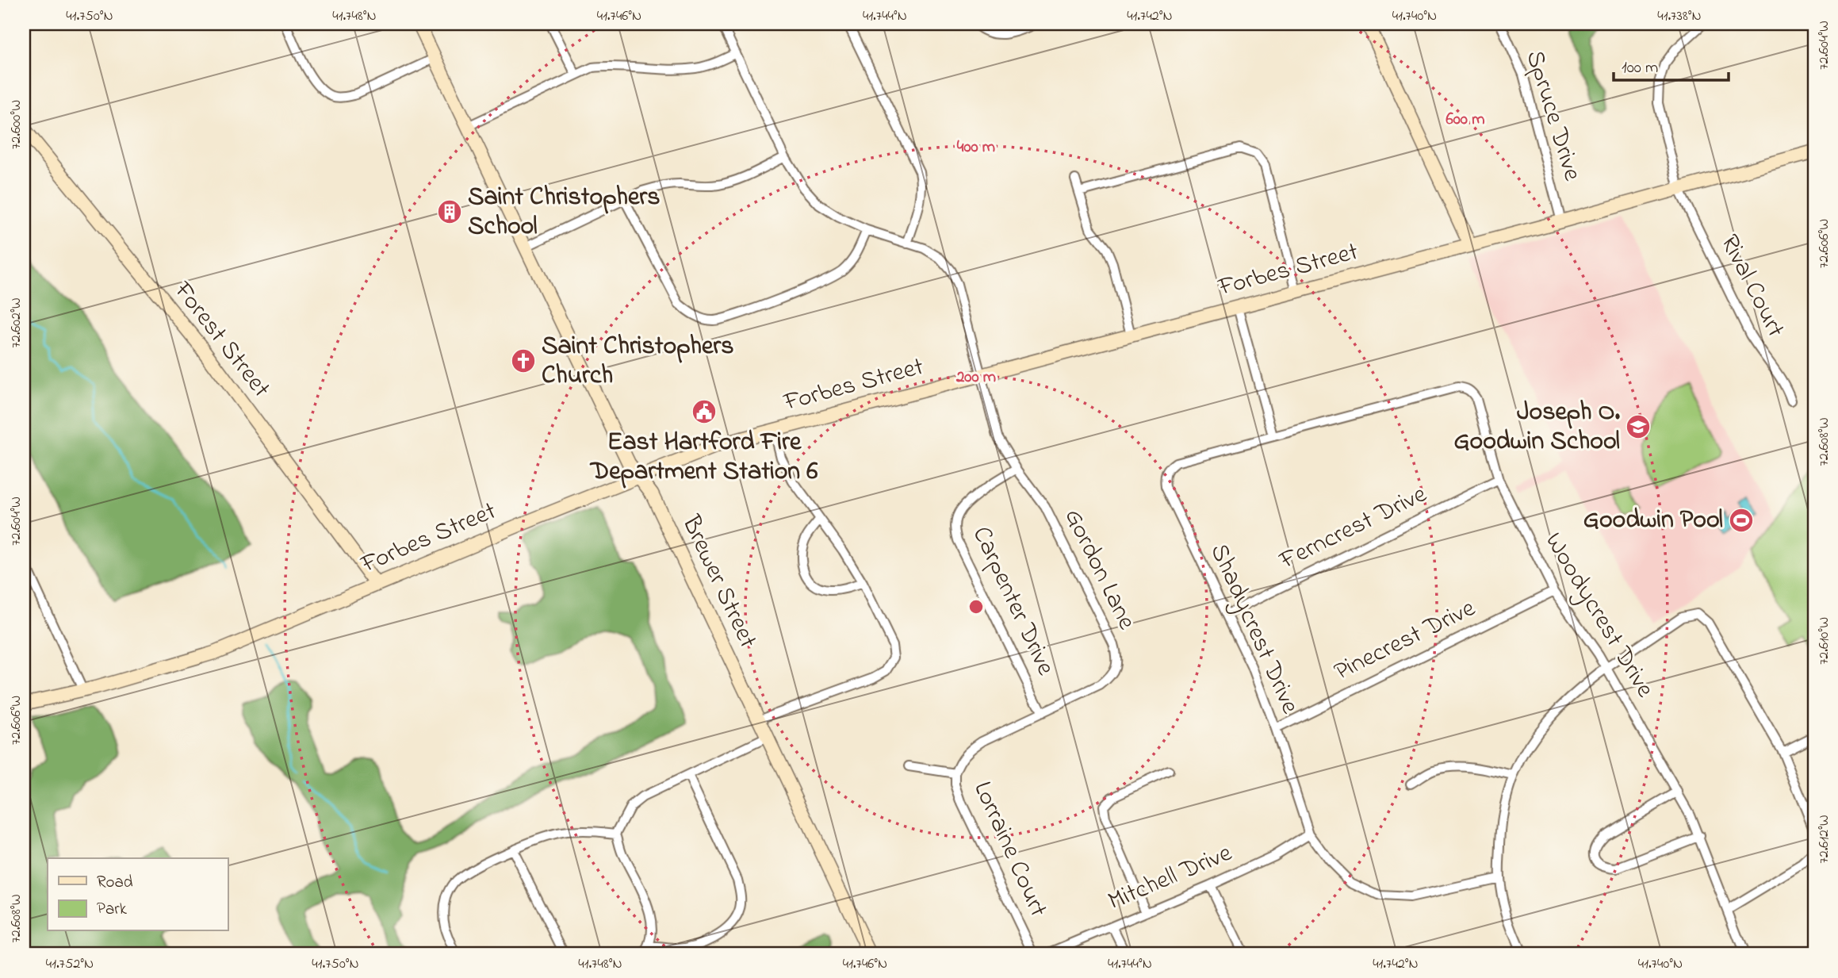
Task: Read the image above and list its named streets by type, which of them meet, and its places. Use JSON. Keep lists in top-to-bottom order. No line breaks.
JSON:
{"streets":{"main road":["Forbes Street","Forest Street","Brewer Street"],"street":["Spruce Drive","Rival Court","Ferncrest Drive","Gordon Lane","Carpenter Drive","Woodycrest Drive","Shadycrest Drive","Pinecrest Drive","Lorraine Court","Mitchell Drive"]},"crossings":[["Spruce Drive","Forbes Street"],["Forbes Street","Rival Court"],["Forbes Street","Forest Street"],["Forbes Street","Gordon Lane"],["Forbes Street","Brewer Street"],["Ferncrest Drive","Woodycrest Drive"],["Ferncrest Drive","Shadycrest Drive"],["Gordon Lane","Carpenter Drive"],["Gordon Lane","Lorraine Court"],["Woodycrest Drive","Shadycrest Drive"],["Woodycrest Drive","Pinecrest Drive"],["Shadycrest Drive","Pinecrest Drive"],["Shadycrest Drive","Mitchell Drive"]],"places":{"building":["Saint Christophers School"],"church":["Saint Christophers Church"],"public building":["East Hartford Fire Department Station 6"],"school or university":["Joseph O. Goodwin School"],"sports":["Goodwin Pool"]},"legend":["Road","Park"],"scale_bar":"100 m","coordinates":["41.750°N","41.748°N","41.746°N","41.744°N","41.742°N","41.740°N","41.738°N","72.604°W","72.600°W","72.606°W","72.602°W","72.608°W","72.610°W","72.612°W","41.752°N"],"rings":["600 m","400 m","200 m"]}
